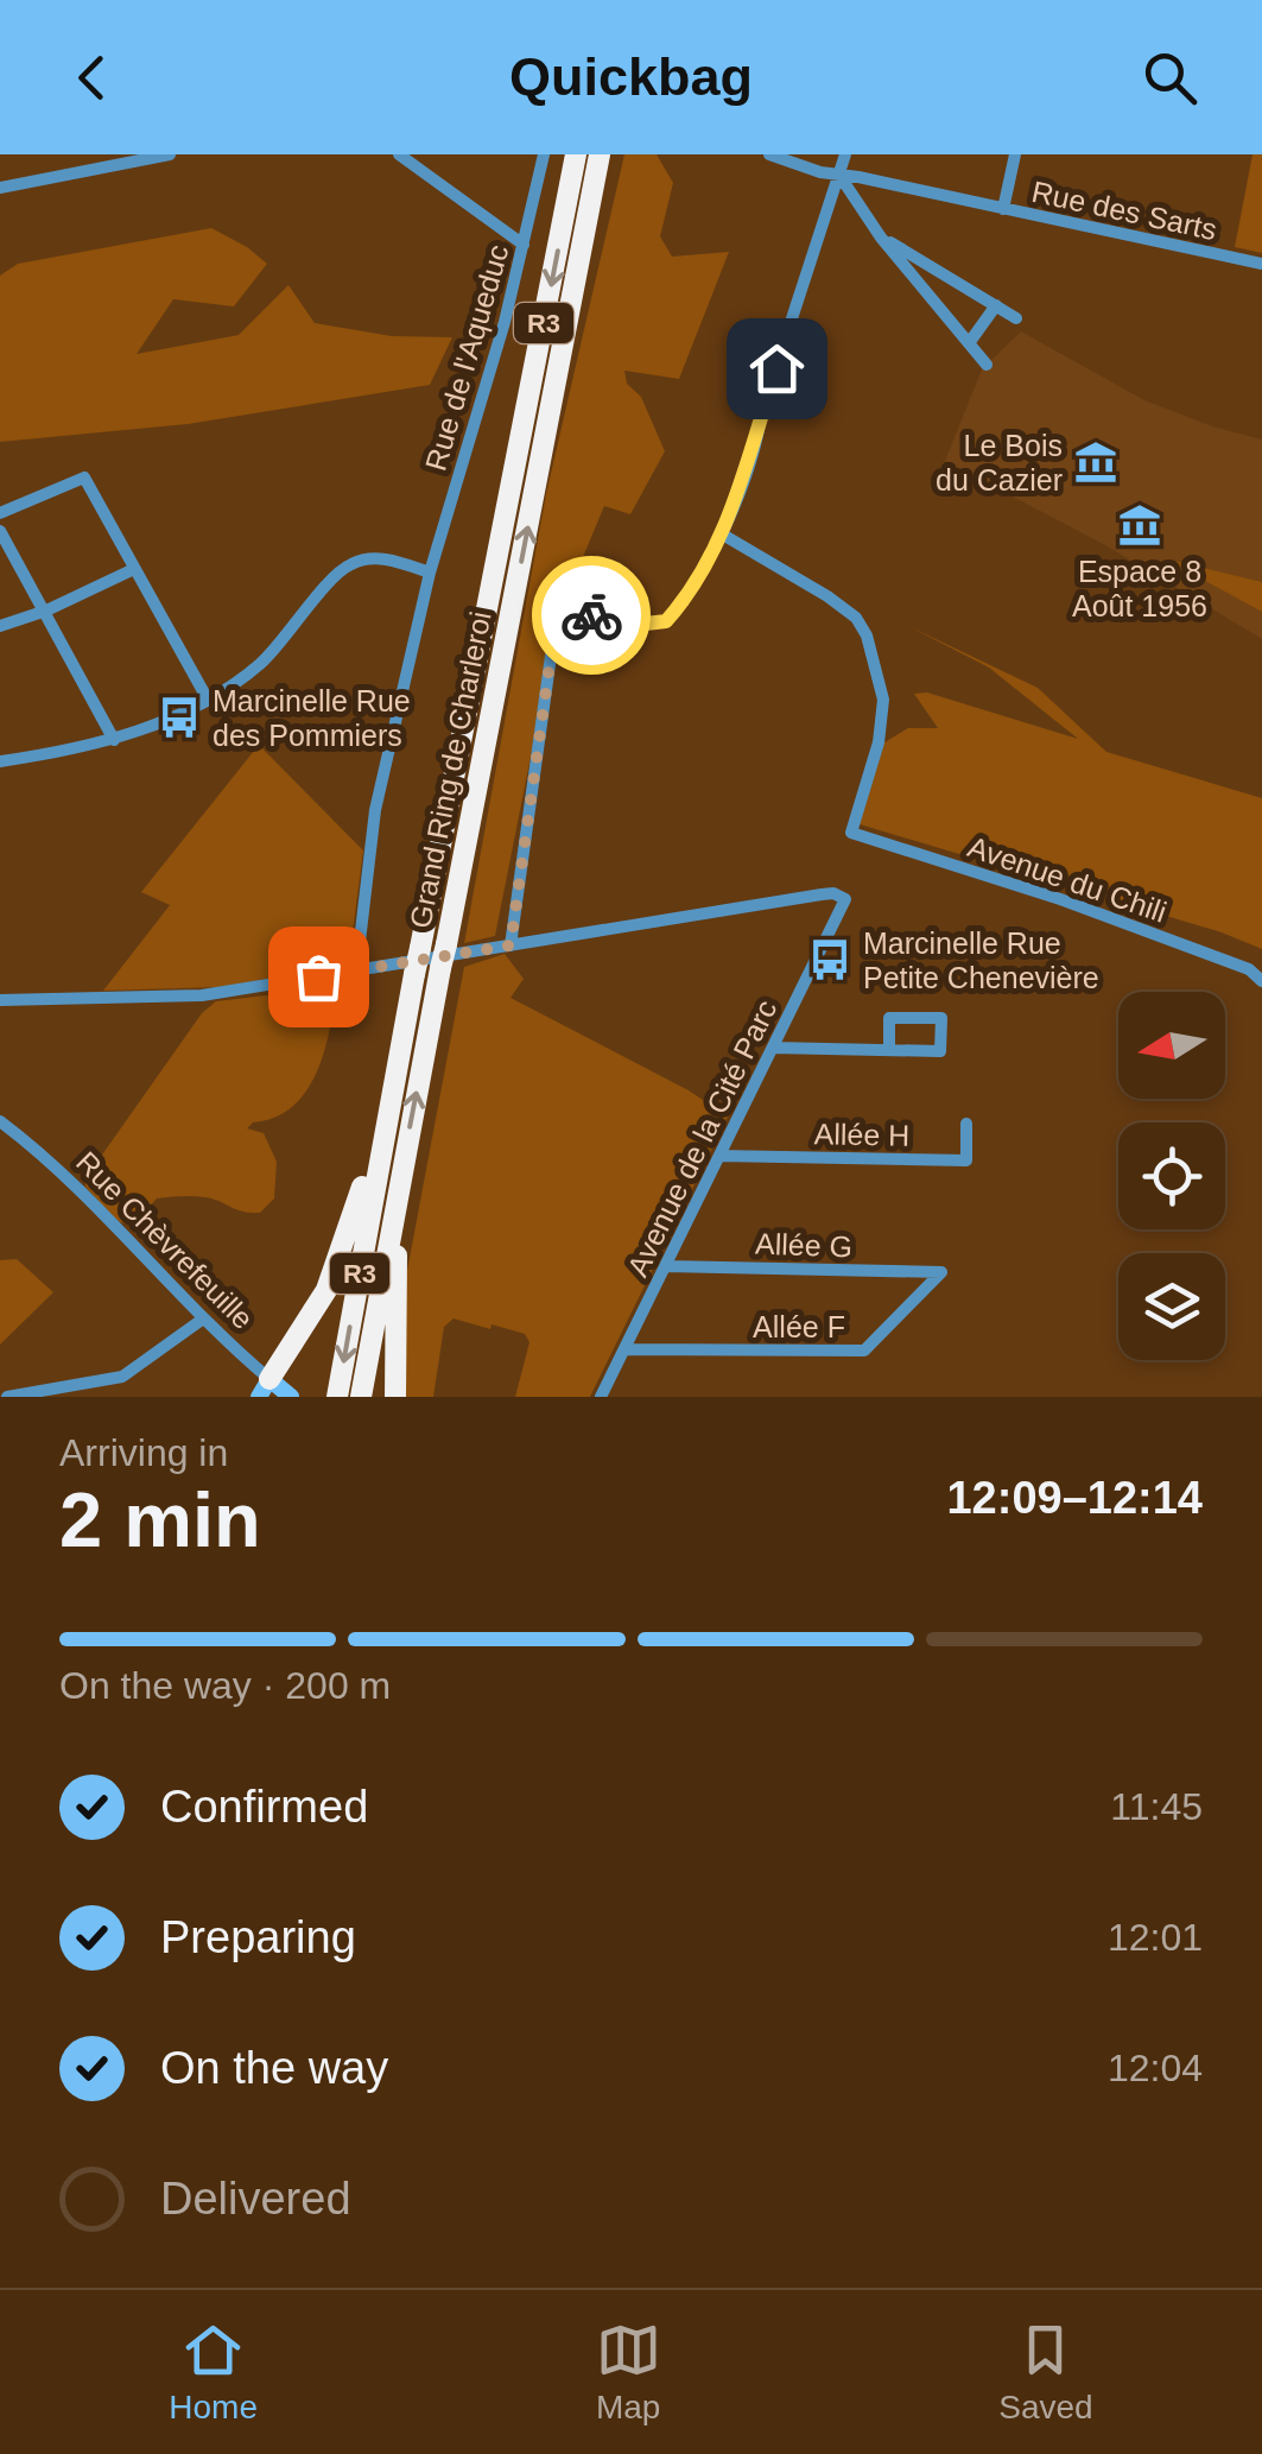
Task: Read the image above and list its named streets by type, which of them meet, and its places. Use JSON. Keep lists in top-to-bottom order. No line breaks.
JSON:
{"streets":{"highway":["R3","Grand Ring de Charleroi"],"street":["Rue des Sarts","Rue de l'Aqueduc","Avenue du Chili","Allée H","Avenue de la Cité Parc","Rue Chèvrefeuille","Allée G","Allée F"]},"crossings":[["Allée H","Avenue de la Cité Parc"],["Avenue de la Cité Parc","Allée G"],["Avenue de la Cité Parc","Allée F"],["Allée G","Allée F"]],"places":{"museum":["Le Bois du Cazier","Espace 8 Août 1956"],"bus stop":["Marcinelle Rue des Pommiers","Marcinelle Rue Petite Chenevière"]},"north":"left","page":{"header":"Quickbag","heading":["2 min","Arriving in","12:09–12:14"],"bar":"On the way · 200 m","list":[["Confirmed","11:45"],["Preparing","12:01"],["On the way","12:04"],"Delivered"],"tabs":["Home","Map","Saved"]}}
